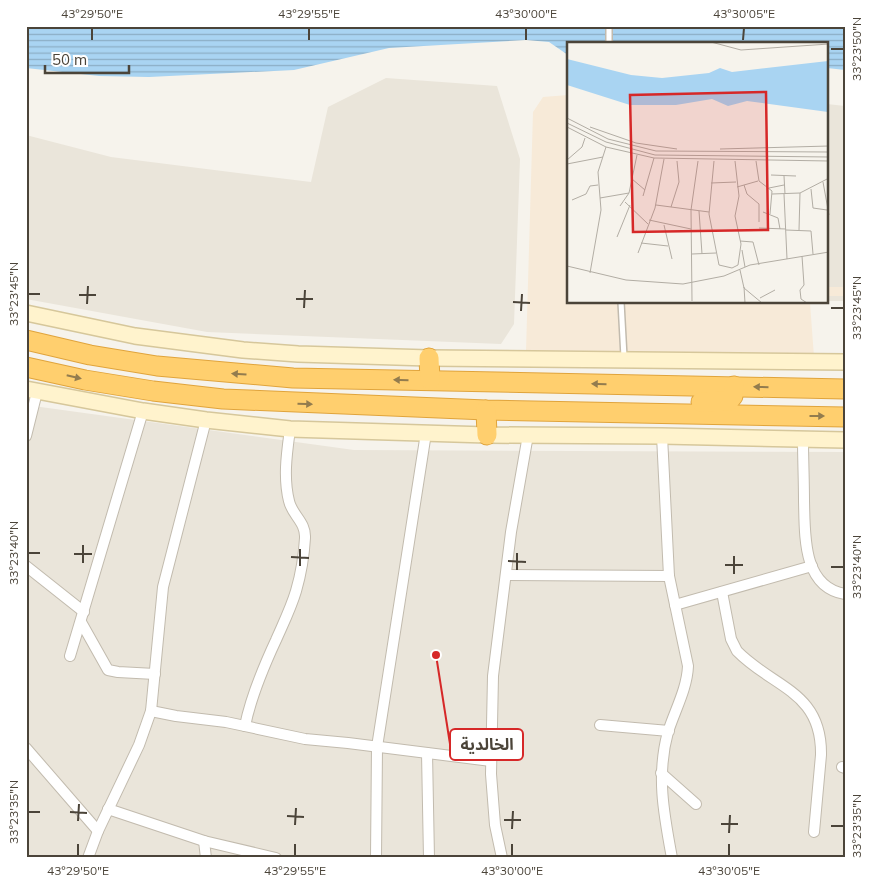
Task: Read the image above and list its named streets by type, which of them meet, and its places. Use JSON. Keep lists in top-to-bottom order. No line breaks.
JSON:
{"places":["الخالدية"],"scale_bar":"50 m","coordinates":["43°29'50\"E","43°29'55\"E","43°30'00\"E","43°30'05\"E","33°23'50\"N","33°23'45\"N","33°23'40\"N","33°23'35\"N"]}
